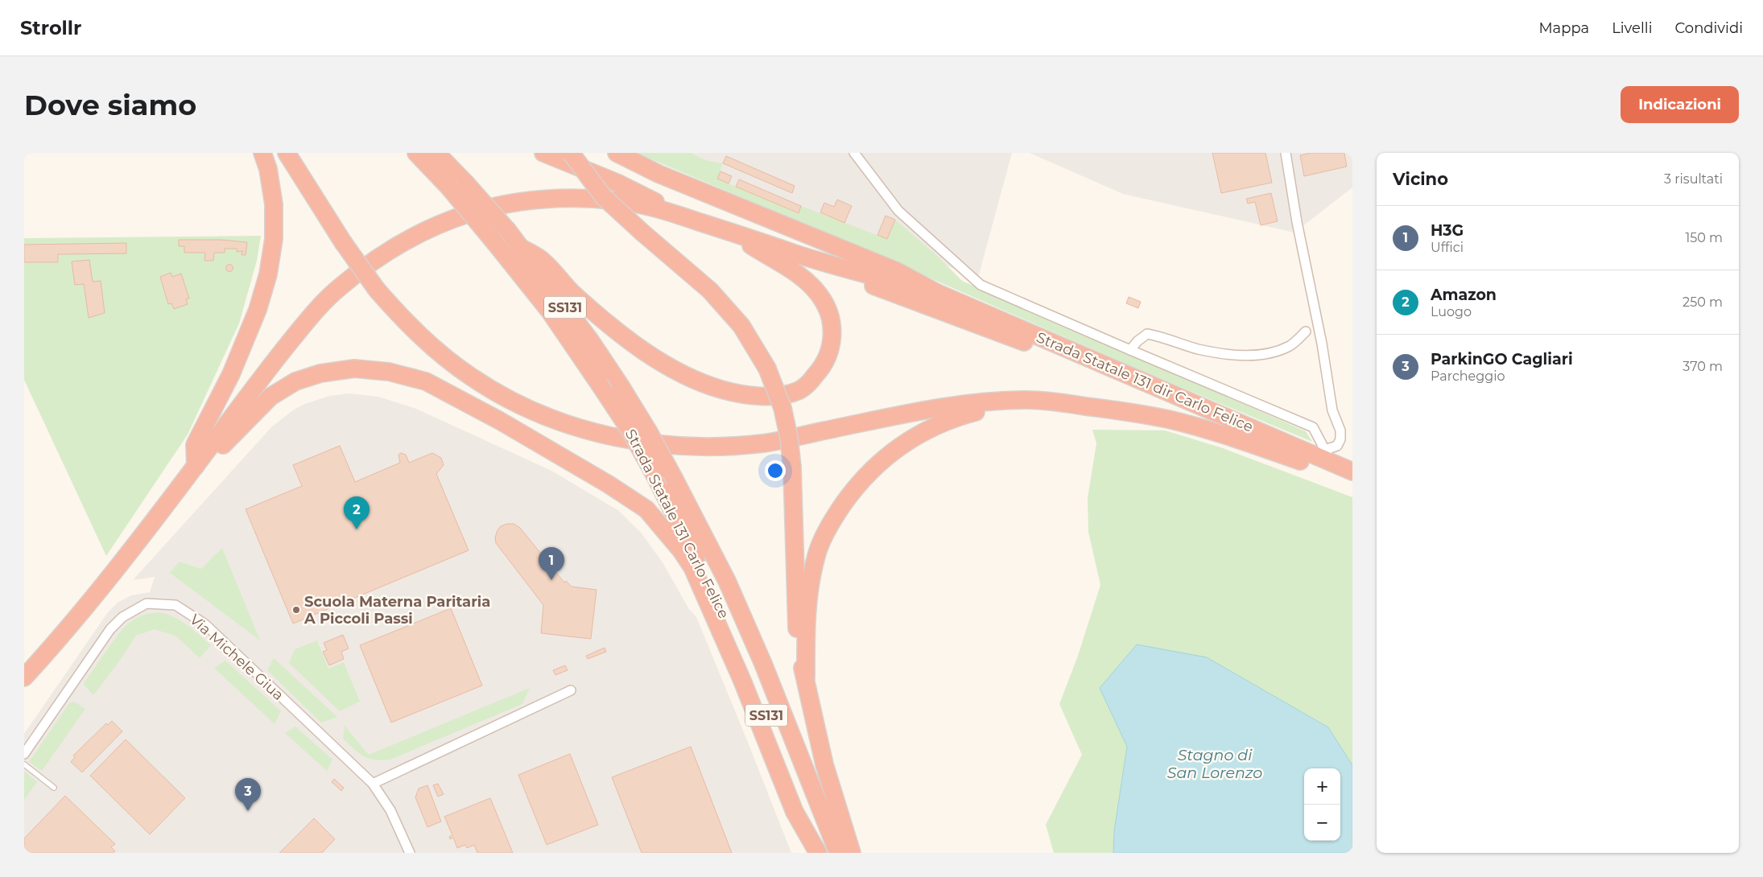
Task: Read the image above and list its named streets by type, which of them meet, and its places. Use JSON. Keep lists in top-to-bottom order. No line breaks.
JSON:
{"streets":{"highway":["SS131","Strada Statale 131 dir Carlo Felice","Strada Statale 131 Carlo Felice"],"street":["Via Michele Giua"]},"water":["Stagno di San Lorenzo"],"places":["Scuola Materna Paritaria A Piccoli Passi"],"page":{"header":"Strollr","nav":["Mappa","Livelli","Condividi"],"buttons":"Indicazioni","title":"Dove siamo","heading":["Vicino","3 risultati"],"list":[{"mark":"1","name":"H3G","note":"Uffici","value":"150 m"},{"mark":"2","name":"Amazon","note":"Luogo","value":"250 m"},{"mark":"3","name":"ParkinGO Cagliari","note":"Parcheggio","value":"370 m"}],"pins":["2","1","3"],"map_buttons":["+","−"]}}
